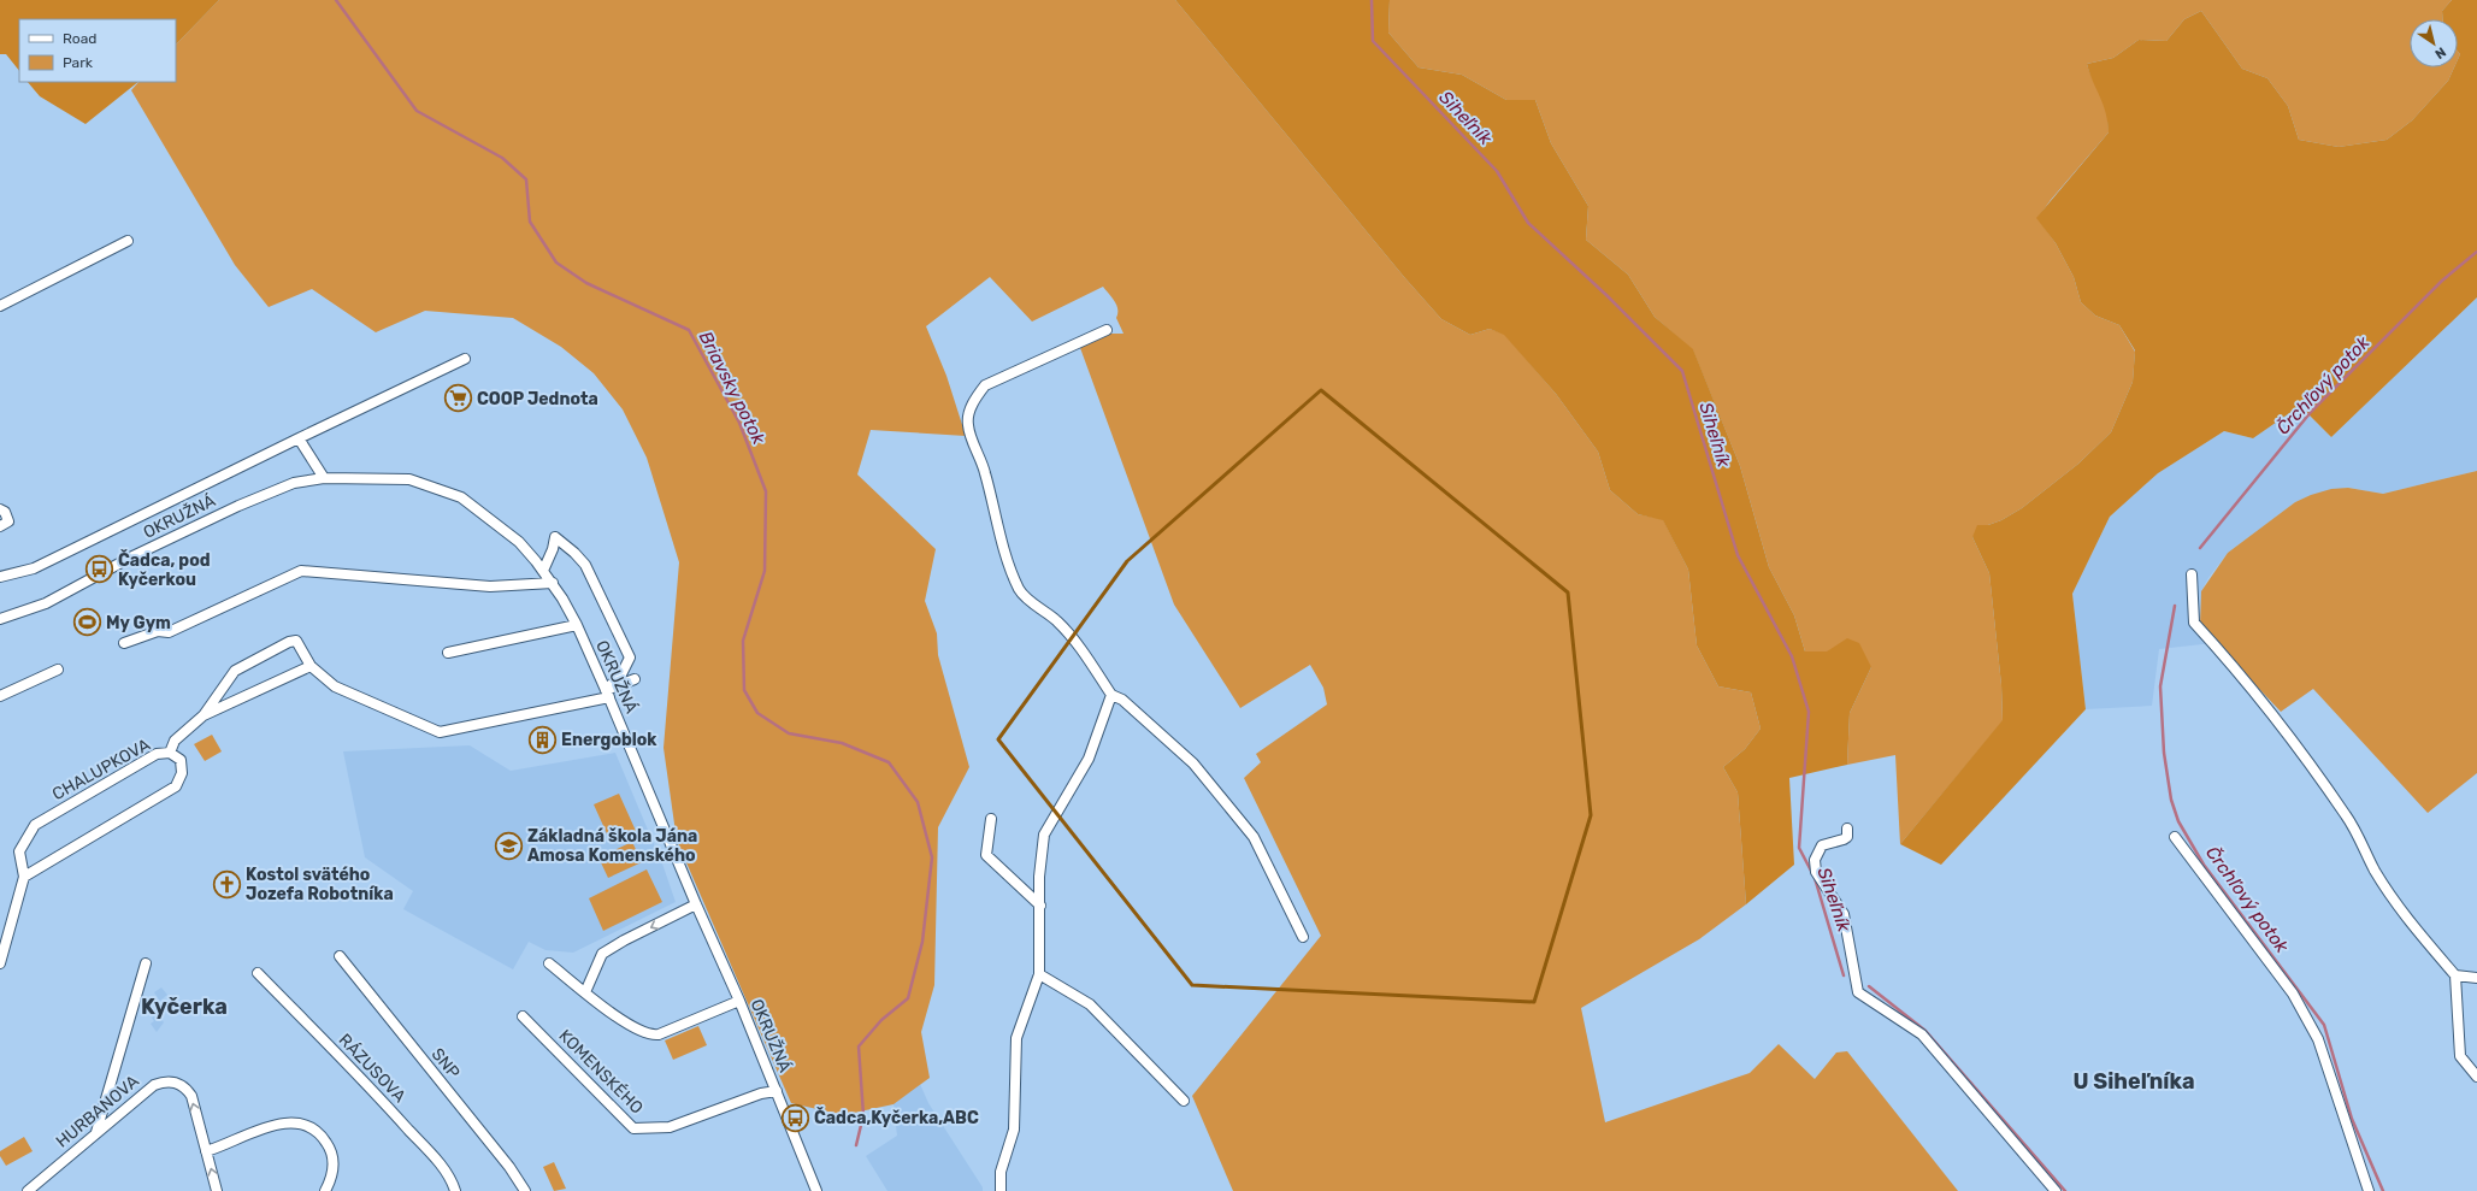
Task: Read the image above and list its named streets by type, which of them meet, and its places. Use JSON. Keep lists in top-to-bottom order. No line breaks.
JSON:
{"streets":{"street":["OKRUŽNÁ","CHALUPKOVA","SNP","RÁZUSOVA","KOMENSKÉHO","HURBANOVA"]},"crossings":[["OKRUŽNÁ","KOMENSKÉHO"]],"districts":["Kyčerka","U Siheľníka"],"water":["Siheľník","Črchľový potok","Briavsky potok"],"places":{"supermarket":["COOP Jednota"],"bus stop":["Čadca, pod Kyčerkou","Čadca,Kyčerka,ABC"],"sports":["My Gym"],"building":["Energoblok"],"school or university":["Základná škola Jána Amosa Komenského"],"church":["Kostol svätého Jozefa Robotníka"]},"legend":["Road","Park"],"north":"bottom right"}
